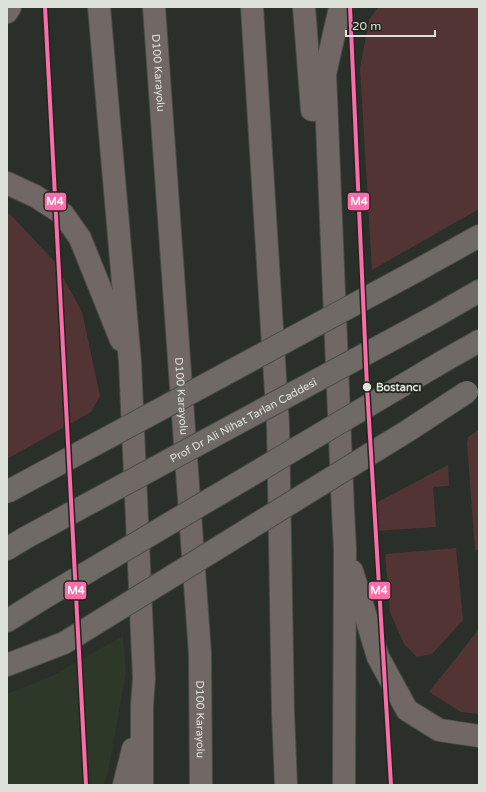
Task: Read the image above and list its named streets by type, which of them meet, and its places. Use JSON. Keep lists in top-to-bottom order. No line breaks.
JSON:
{"streets":{"highway":["D100 Karayolu"],"main road":["Prof Dr Ali Nihat Tarlan Caddesi"]},"places":["Bostancı"],"lines":["transit line M4"],"scale_bar":"20 m"}
